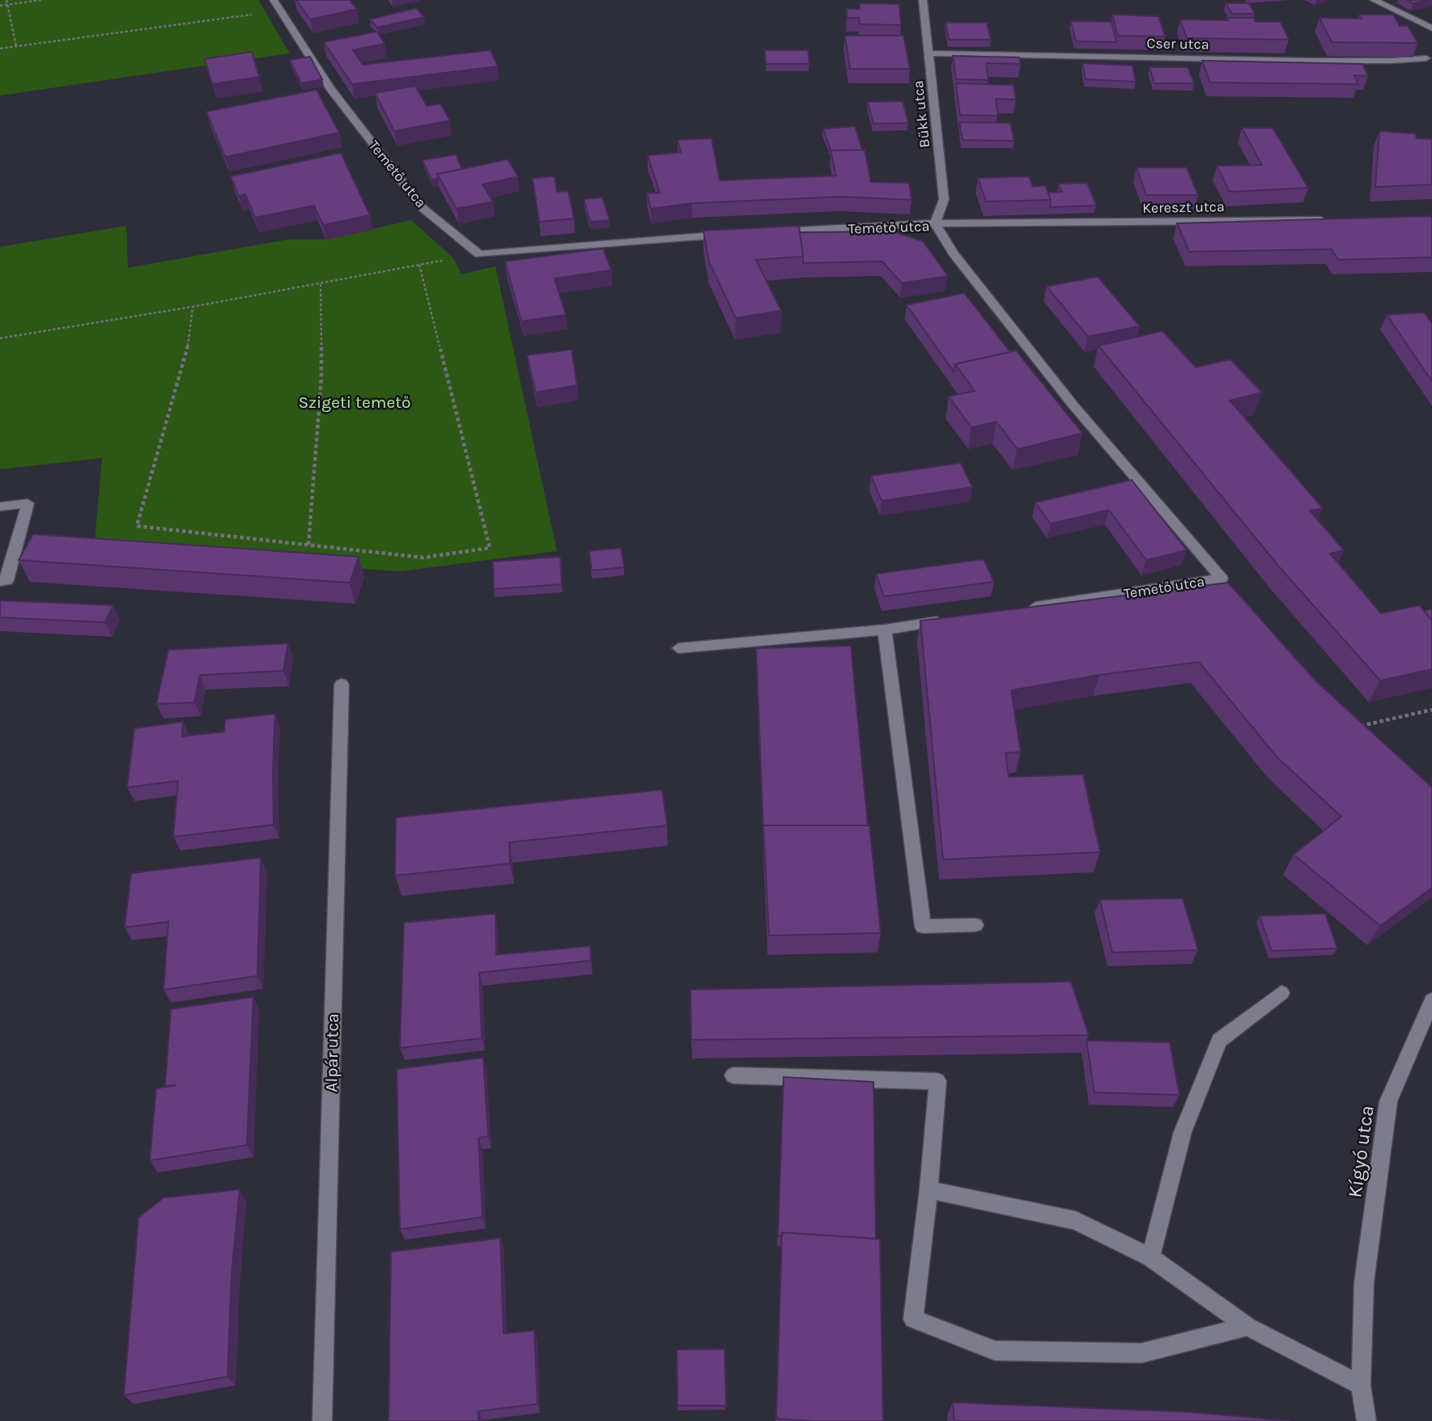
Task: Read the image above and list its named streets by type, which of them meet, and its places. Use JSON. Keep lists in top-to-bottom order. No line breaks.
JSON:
{"streets":{"street":["Cser utca","Bükk utca","Temető utca","Kereszt utca","Alpár utca","Kígyó utca"]},"crossings":[["Cser utca","Bükk utca"],["Bükk utca","Temető utca"],["Bükk utca","Kereszt utca"],["Temető utca","Kereszt utca"]],"parks":["Szigeti temető"]}
